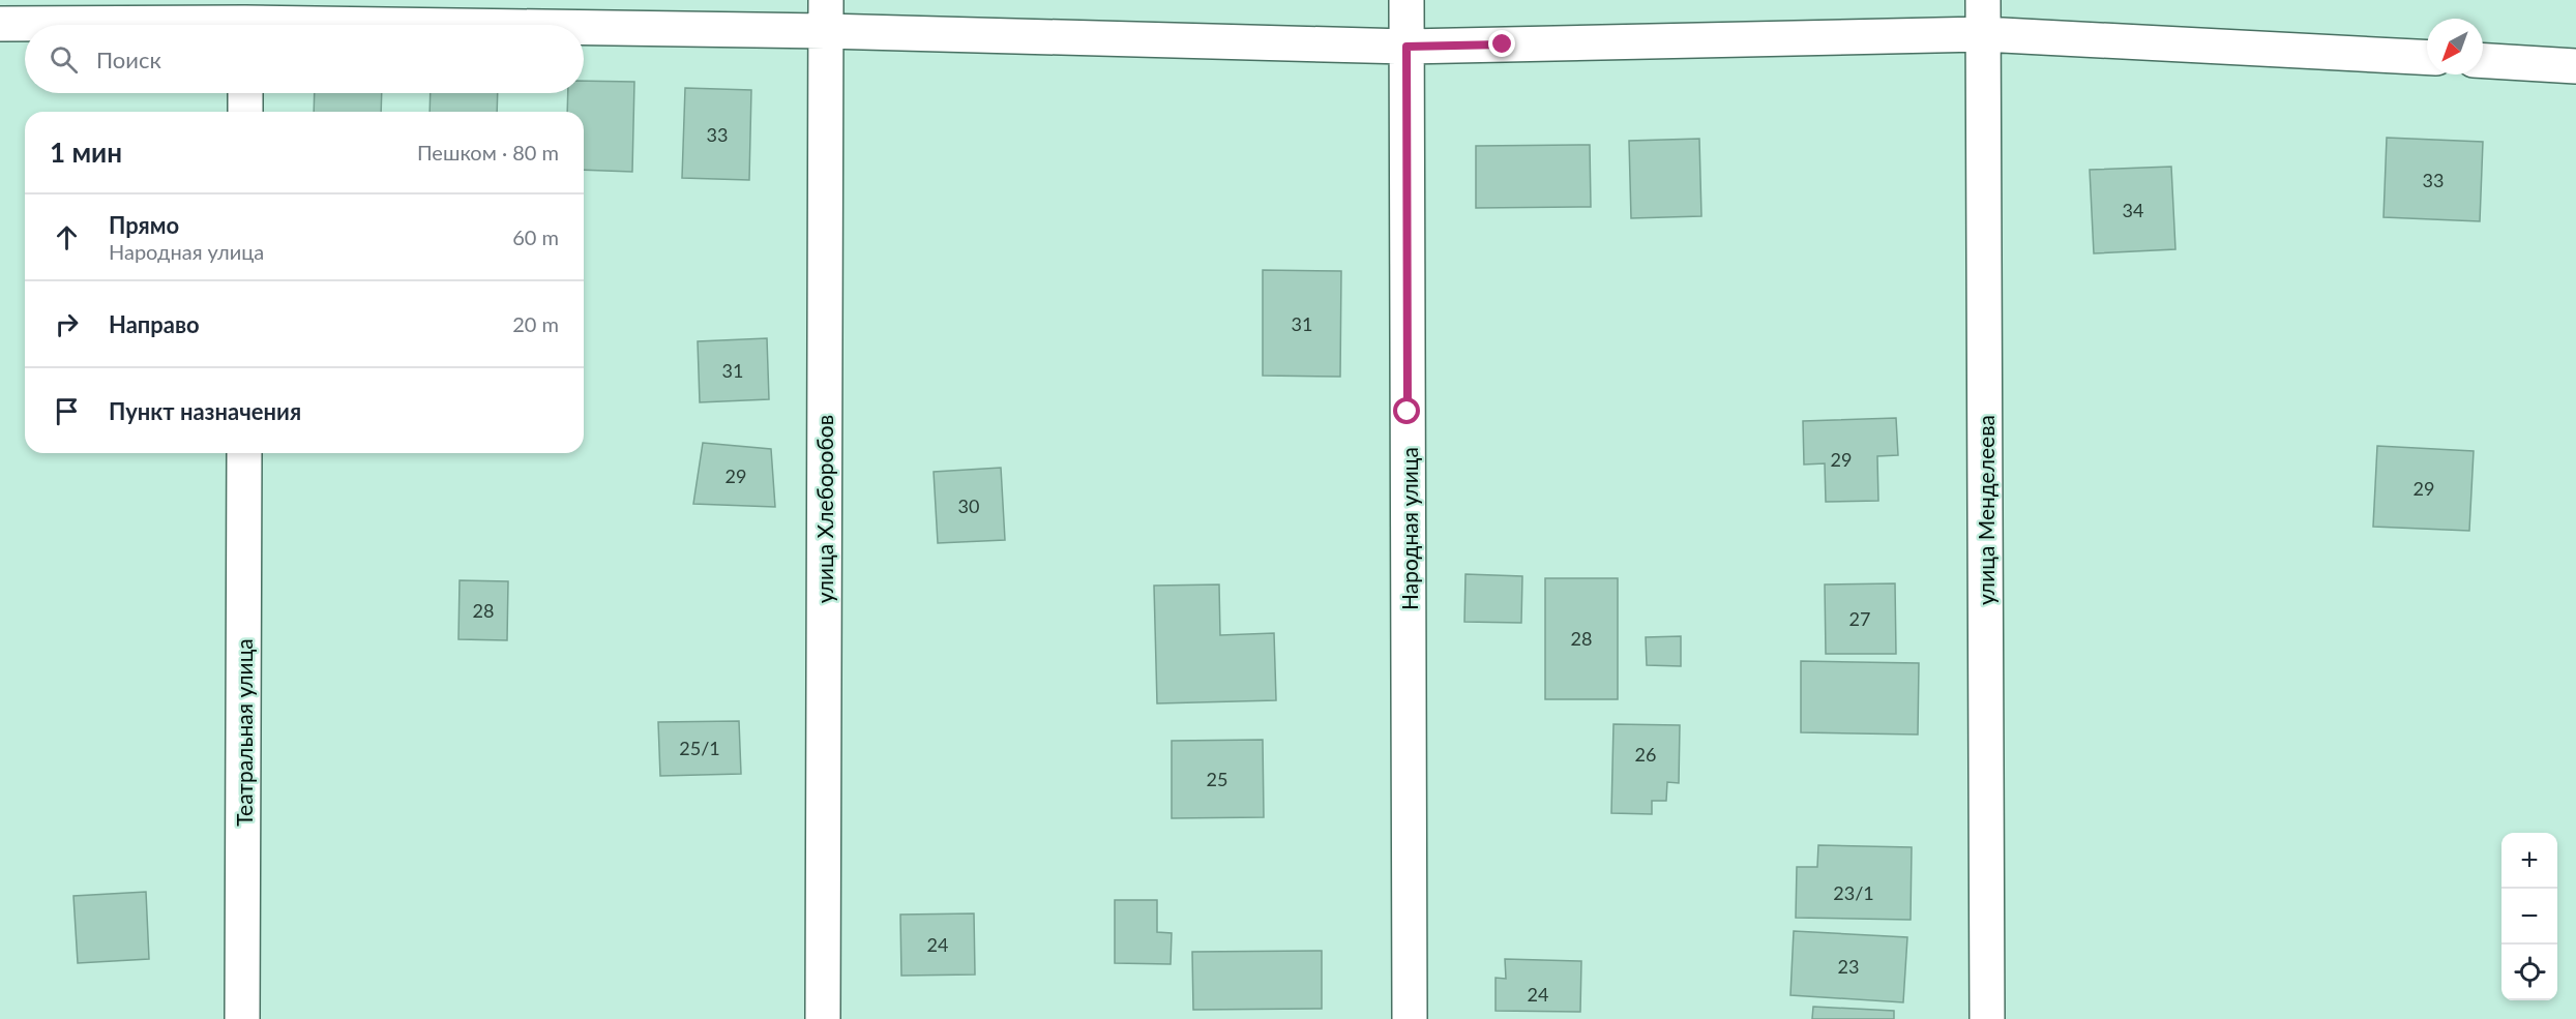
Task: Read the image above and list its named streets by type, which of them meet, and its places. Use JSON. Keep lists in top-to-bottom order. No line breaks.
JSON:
{"streets":{"street":["улица Хлеборобов","улица Менделеева","Народная улица","Театральная улица"]},"house_numbers":["33","33","34","31","31","29","29","29","30","28","27","28","25/1","26","25","23/1","24","23","24"],"north":"bottom left","page":{"search":"Поиск","heading":["1 мин","Пешком · 80 m"],"list":[["Прямо","Народная улица","60 m"],["Направо","20 m"],"Пункт назначения"],"map_buttons":["+","−"]}}
